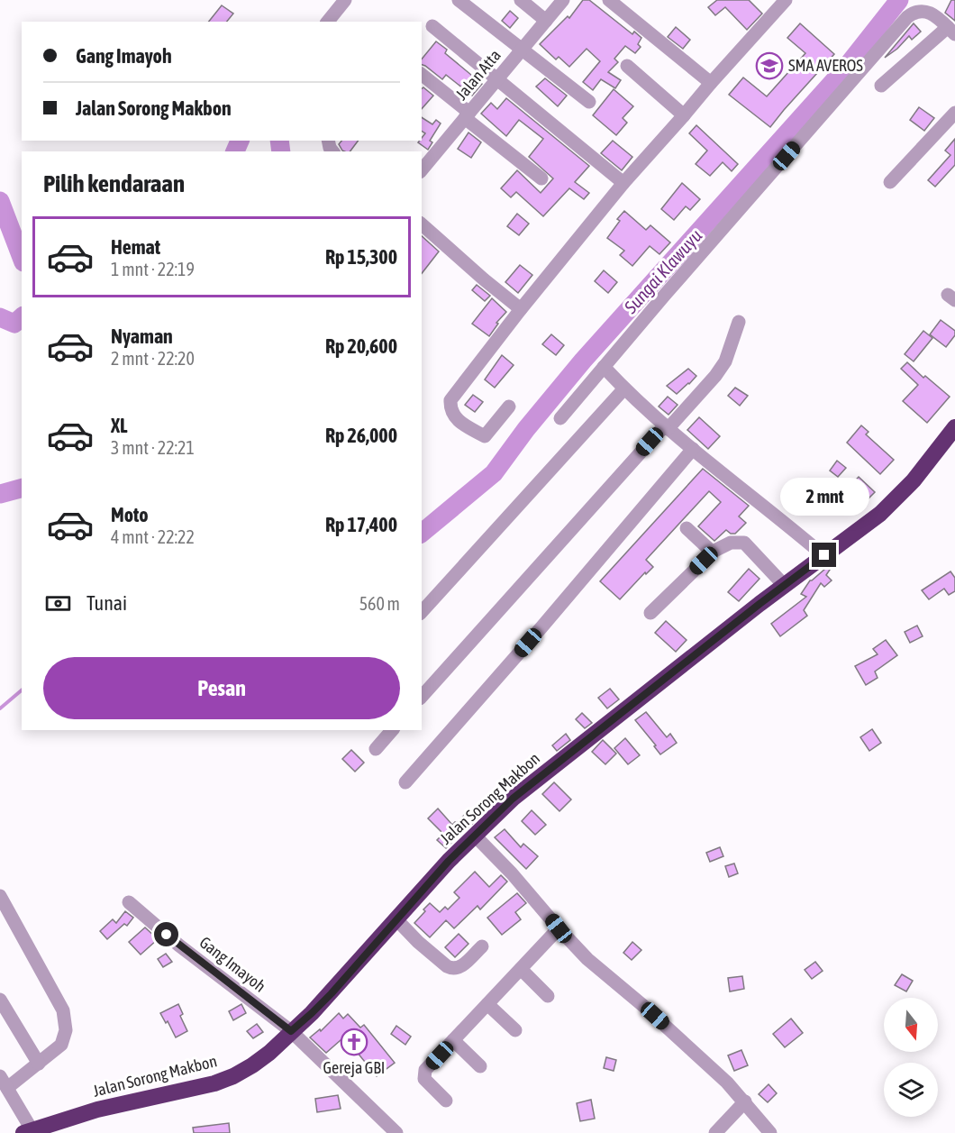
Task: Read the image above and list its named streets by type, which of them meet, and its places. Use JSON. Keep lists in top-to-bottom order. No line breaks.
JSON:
{"streets":{"highway":["Jalan Sorong Makbon"],"street":["Jalan Atta","Gang Imayoh"]},"crossings":[["Jalan Sorong Makbon","Gang Imayoh"]],"water":["Sungai Klawuyu"],"places":{"school or university":["SMA AVEROS"],"church":["Gereja GBI"]},"north":"bottom","page":{"banner":["Gang Imayoh","Jalan Sorong Makbon"],"heading":"Pilih kendaraan","list":[{"name":"Hemat","note":"1 mnt · 22:19","value":"Rp 15,300"},{"name":"Nyaman","note":"2 mnt · 22:20","value":"Rp 20,600"},{"name":"XL","note":"3 mnt · 22:21","value":"Rp 26,000"},{"name":"Moto","note":"4 mnt · 22:22","value":"Rp 17,400"}],"bubble":"2 mnt","pay":["Tunai","560 m"],"buttons":"Pesan"}}
